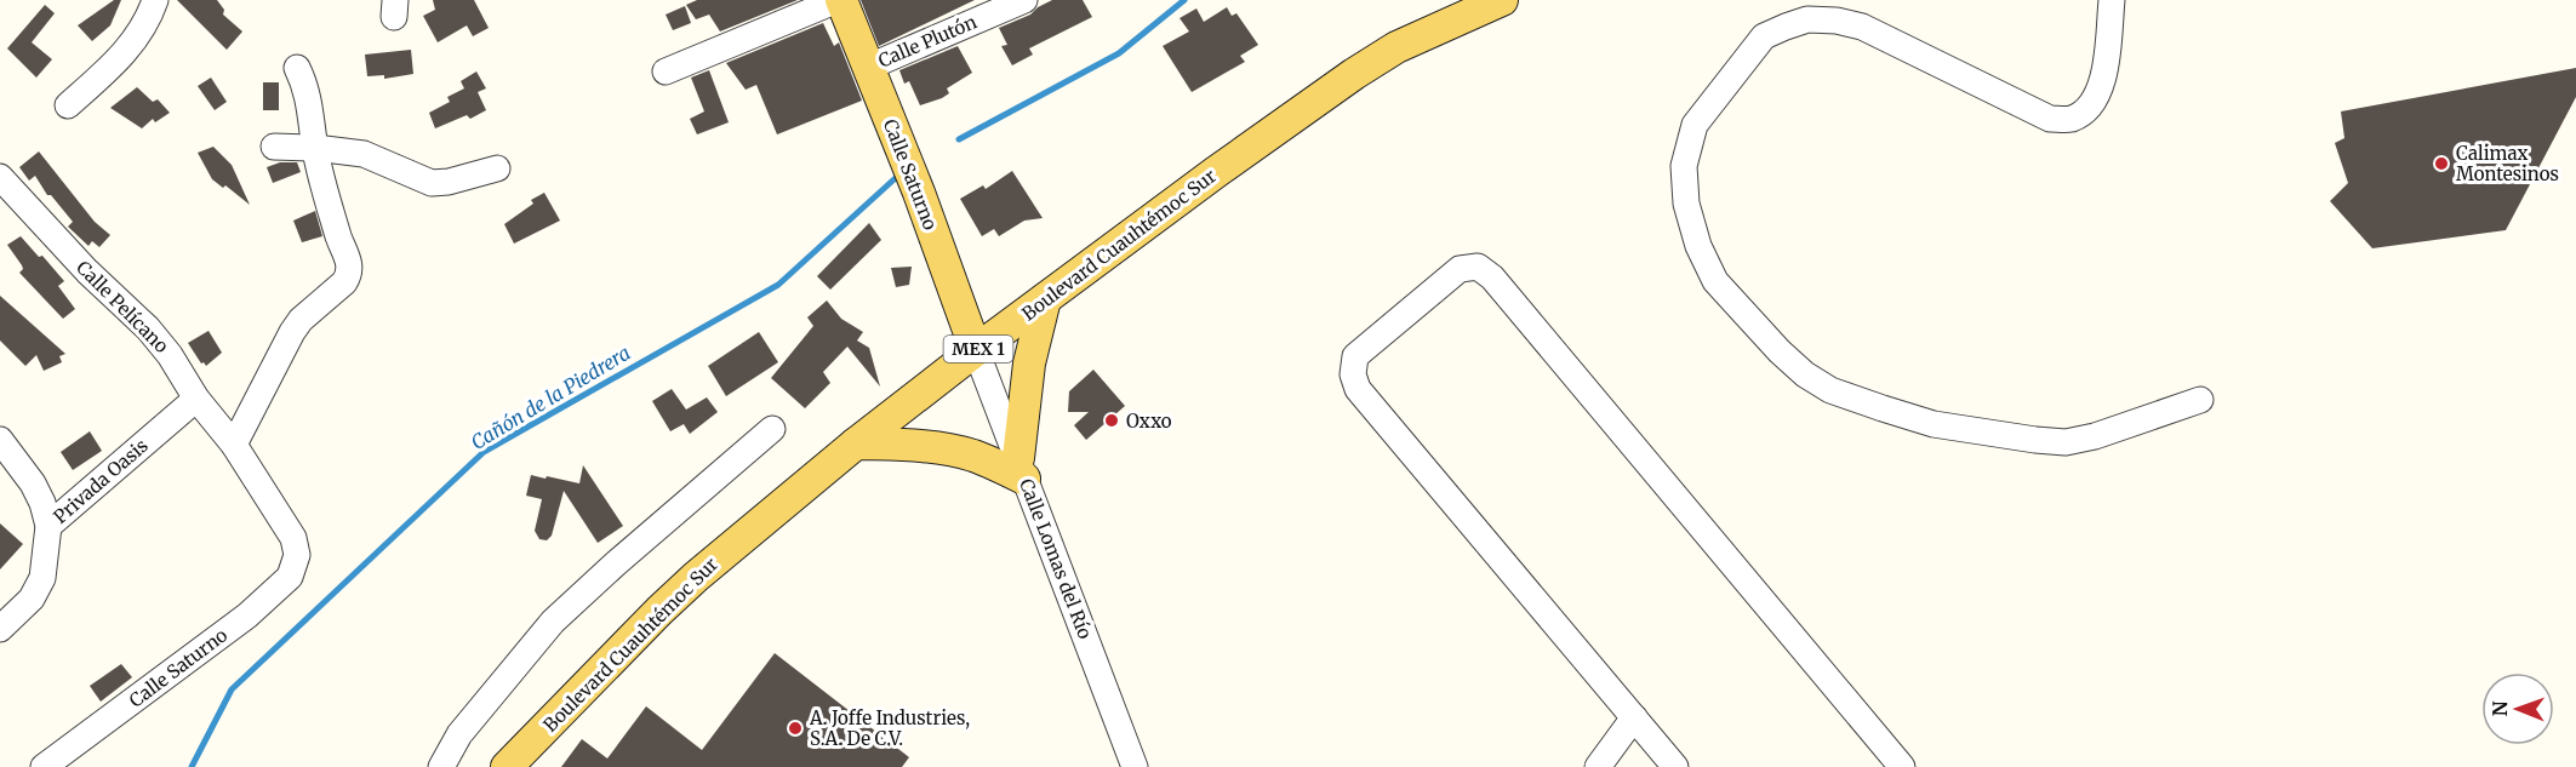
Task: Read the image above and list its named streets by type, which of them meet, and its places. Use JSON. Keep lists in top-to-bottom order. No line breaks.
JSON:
{"streets":{"main road":["Calle Saturno","Boulevard Cuauhtémoc Sur","MEX 1"],"street":["Calle Plutón","Calle Pelícano","Privada Oasis","Calle Lomas del Río"]},"crossings":[["Calle Plutón","Calle Saturno"],["Calle Saturno","Boulevard Cuauhtémoc Sur"],["Calle Saturno","Calle Pelícano"],["Calle Saturno","Calle Lomas del Río"],["Boulevard Cuauhtémoc Sur","Calle Lomas del Río"],["Calle Pelícano","Privada Oasis"]],"water":["Cañón de la Piedrera"],"places":["Calimax Montesinos","Oxxo","A. Joffe Industries, S.A. De C.V."],"north":"left"}
